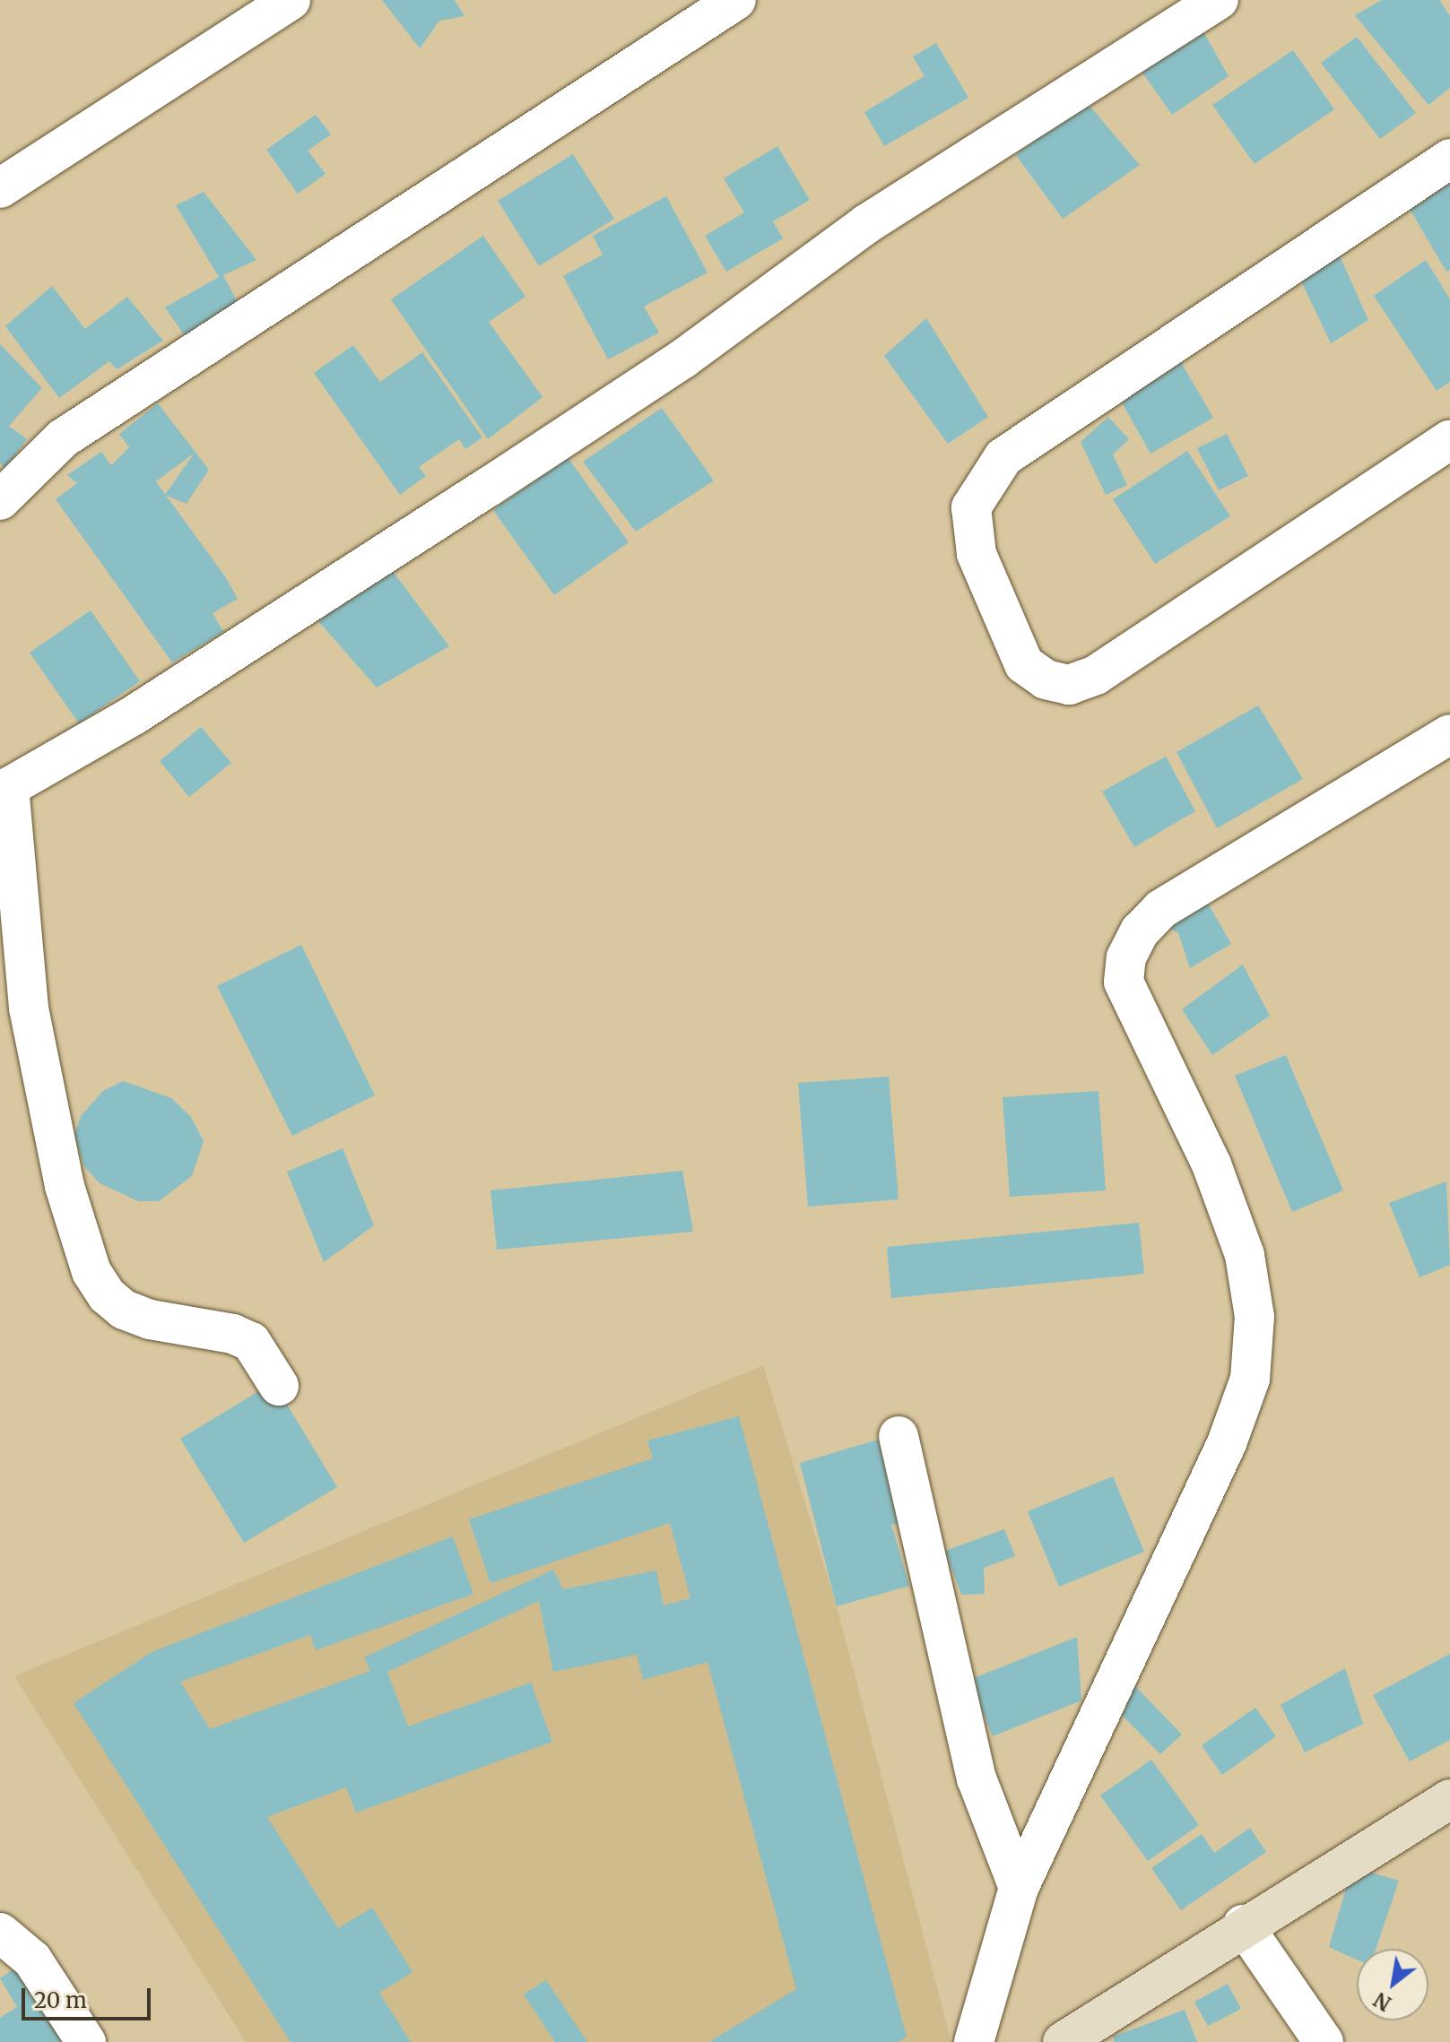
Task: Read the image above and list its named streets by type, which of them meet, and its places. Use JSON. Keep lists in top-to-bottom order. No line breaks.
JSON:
{"scale_bar":"20 m","north":"bottom left"}
